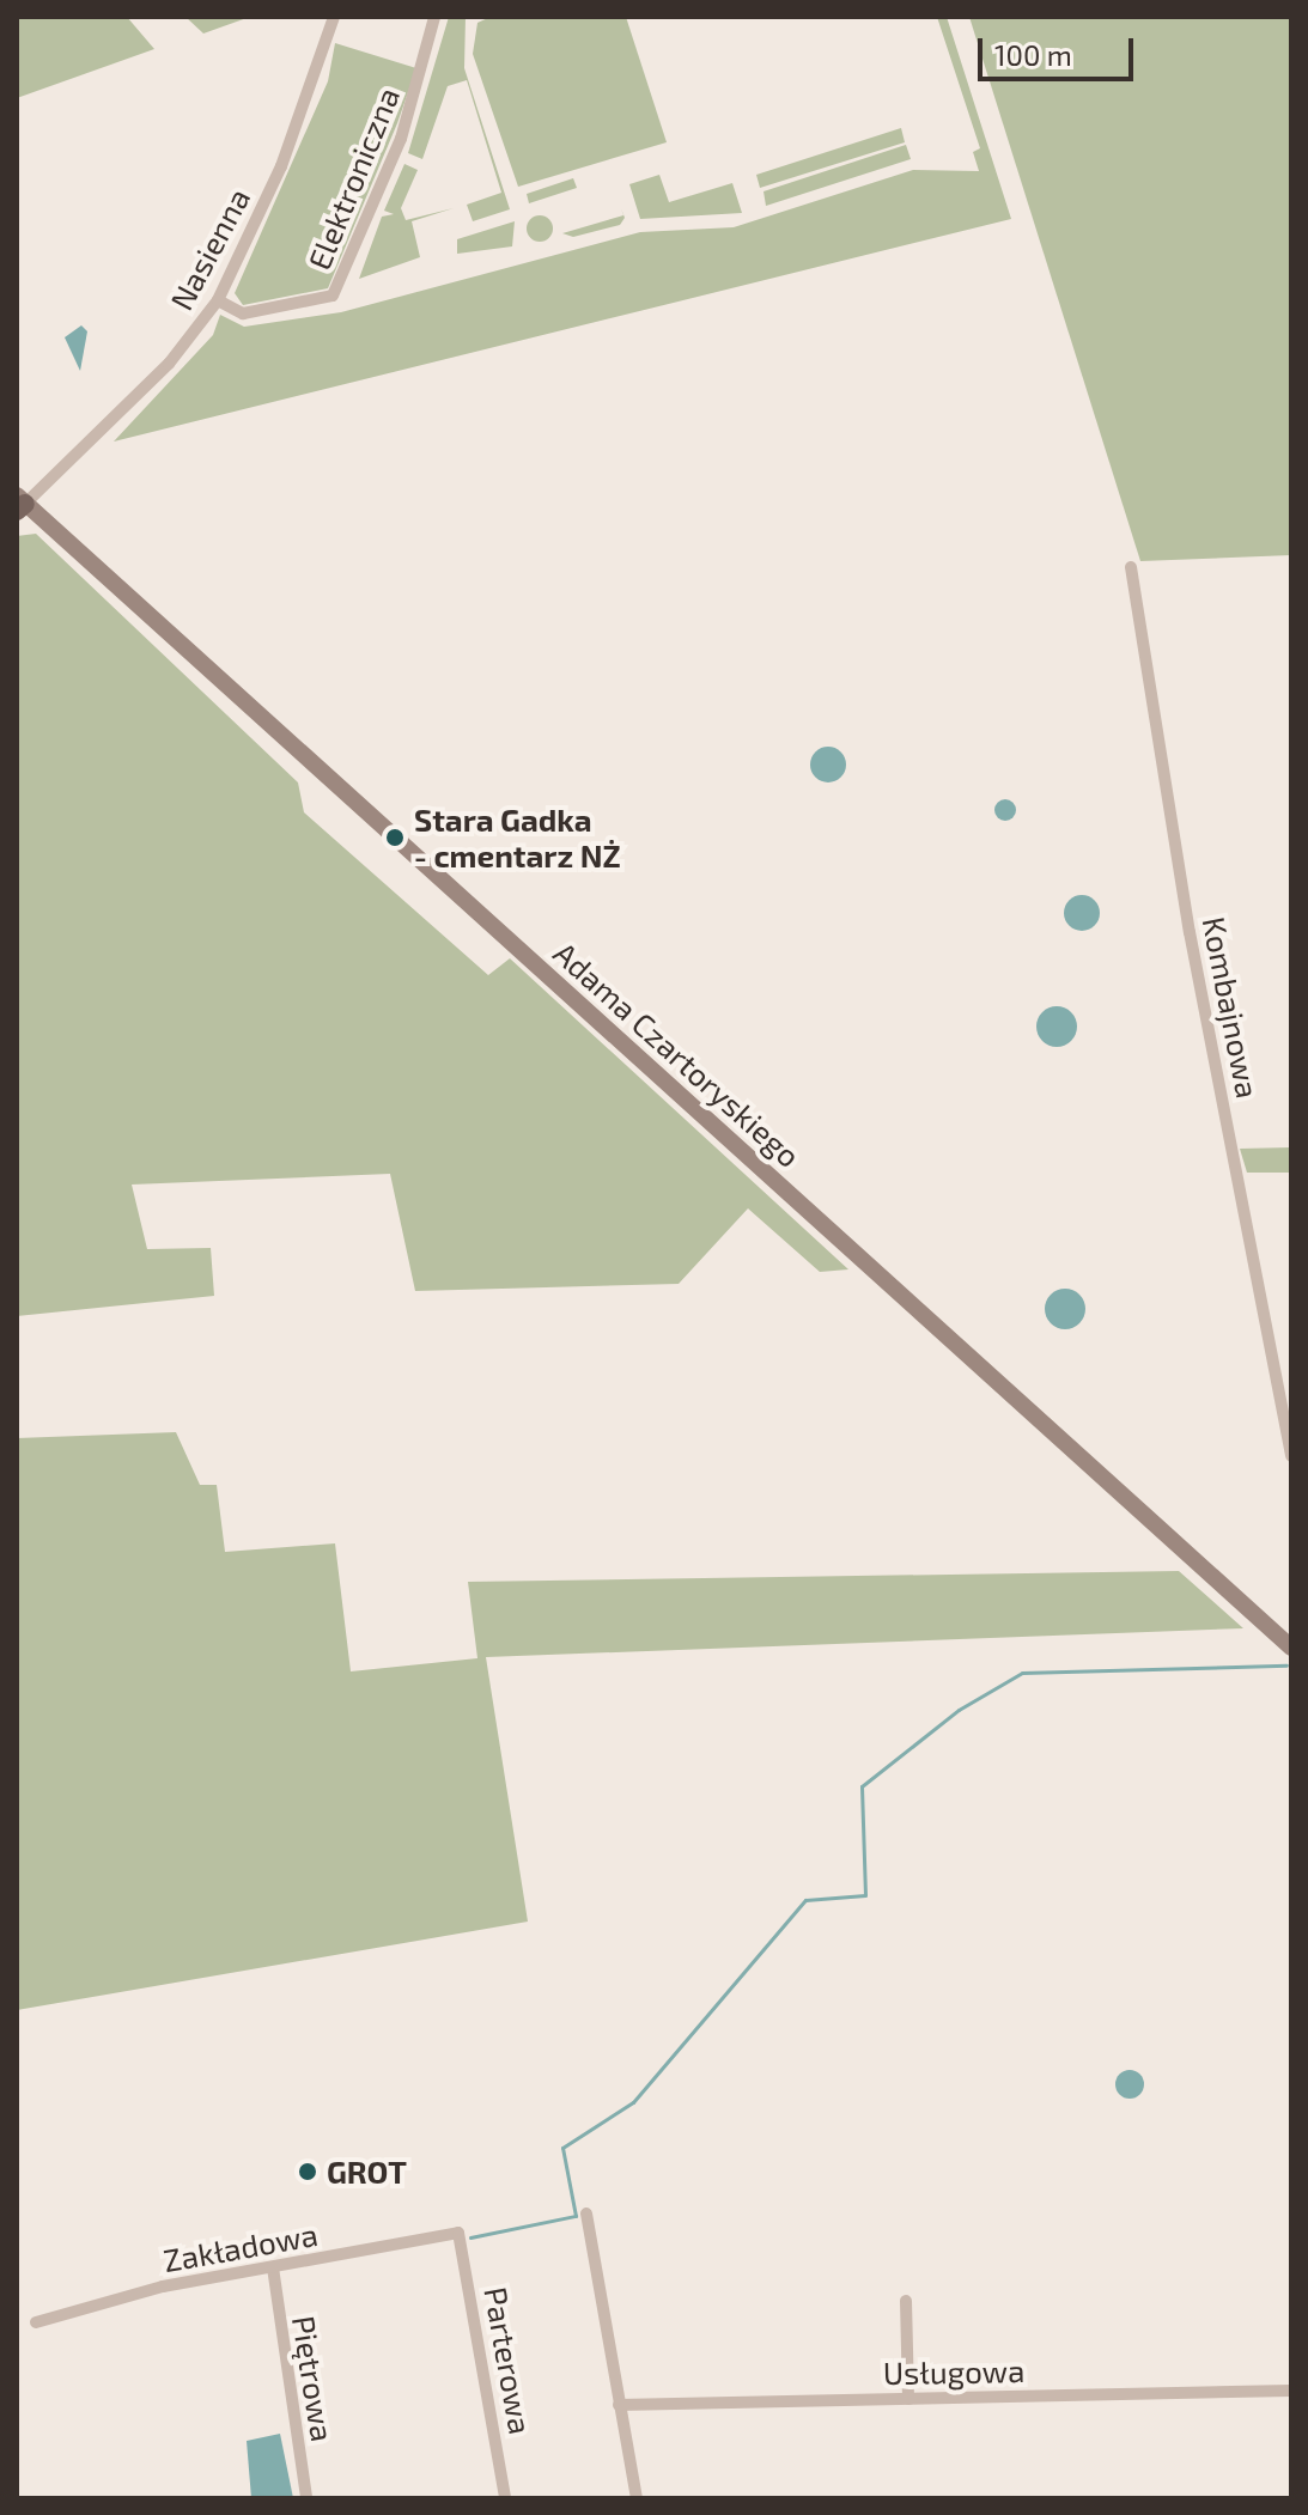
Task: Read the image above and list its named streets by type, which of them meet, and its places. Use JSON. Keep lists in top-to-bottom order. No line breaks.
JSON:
{"streets":{"street":["Elektroniczna","Nasienna","Kombajnowa","Adama Czartoryskiego","Zakładowa","Parterowa","Usługowa","Piętrowa"]},"crossings":[["Elektroniczna","Nasienna"],["Nasienna","Adama Czartoryskiego"],["Zakładowa","Parterowa"],["Zakładowa","Piętrowa"]],"places":["Stara Gadka - cmentarz NŻ","GROT"],"scale_bar":"100 m"}
